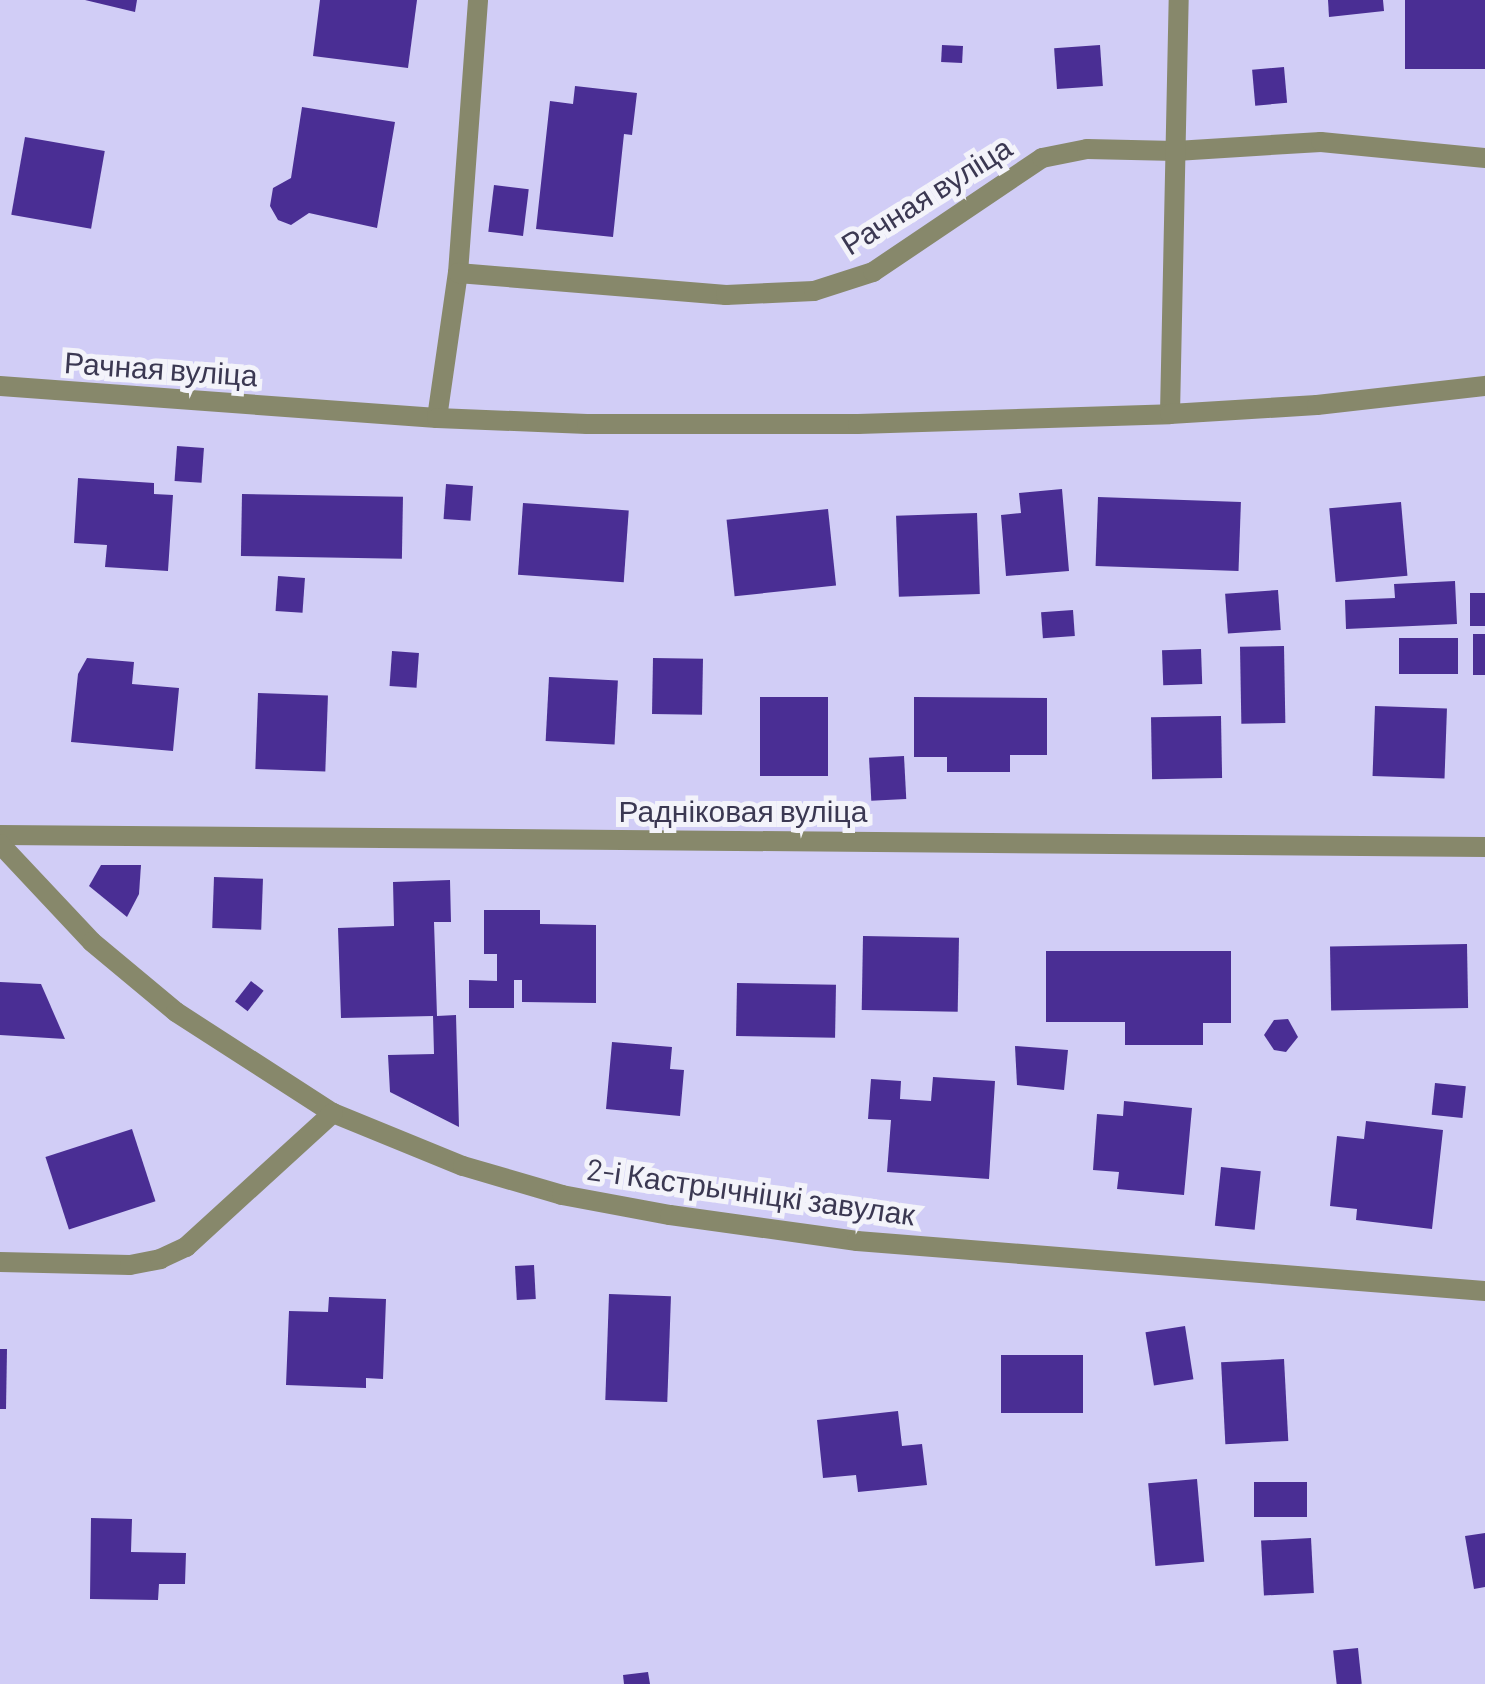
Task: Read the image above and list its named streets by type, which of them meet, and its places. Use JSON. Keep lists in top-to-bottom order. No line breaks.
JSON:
{"streets":{"street":["Рачная вуліца","Радніковая вуліца","2-і Кастрычніцкі завулак"]}}
